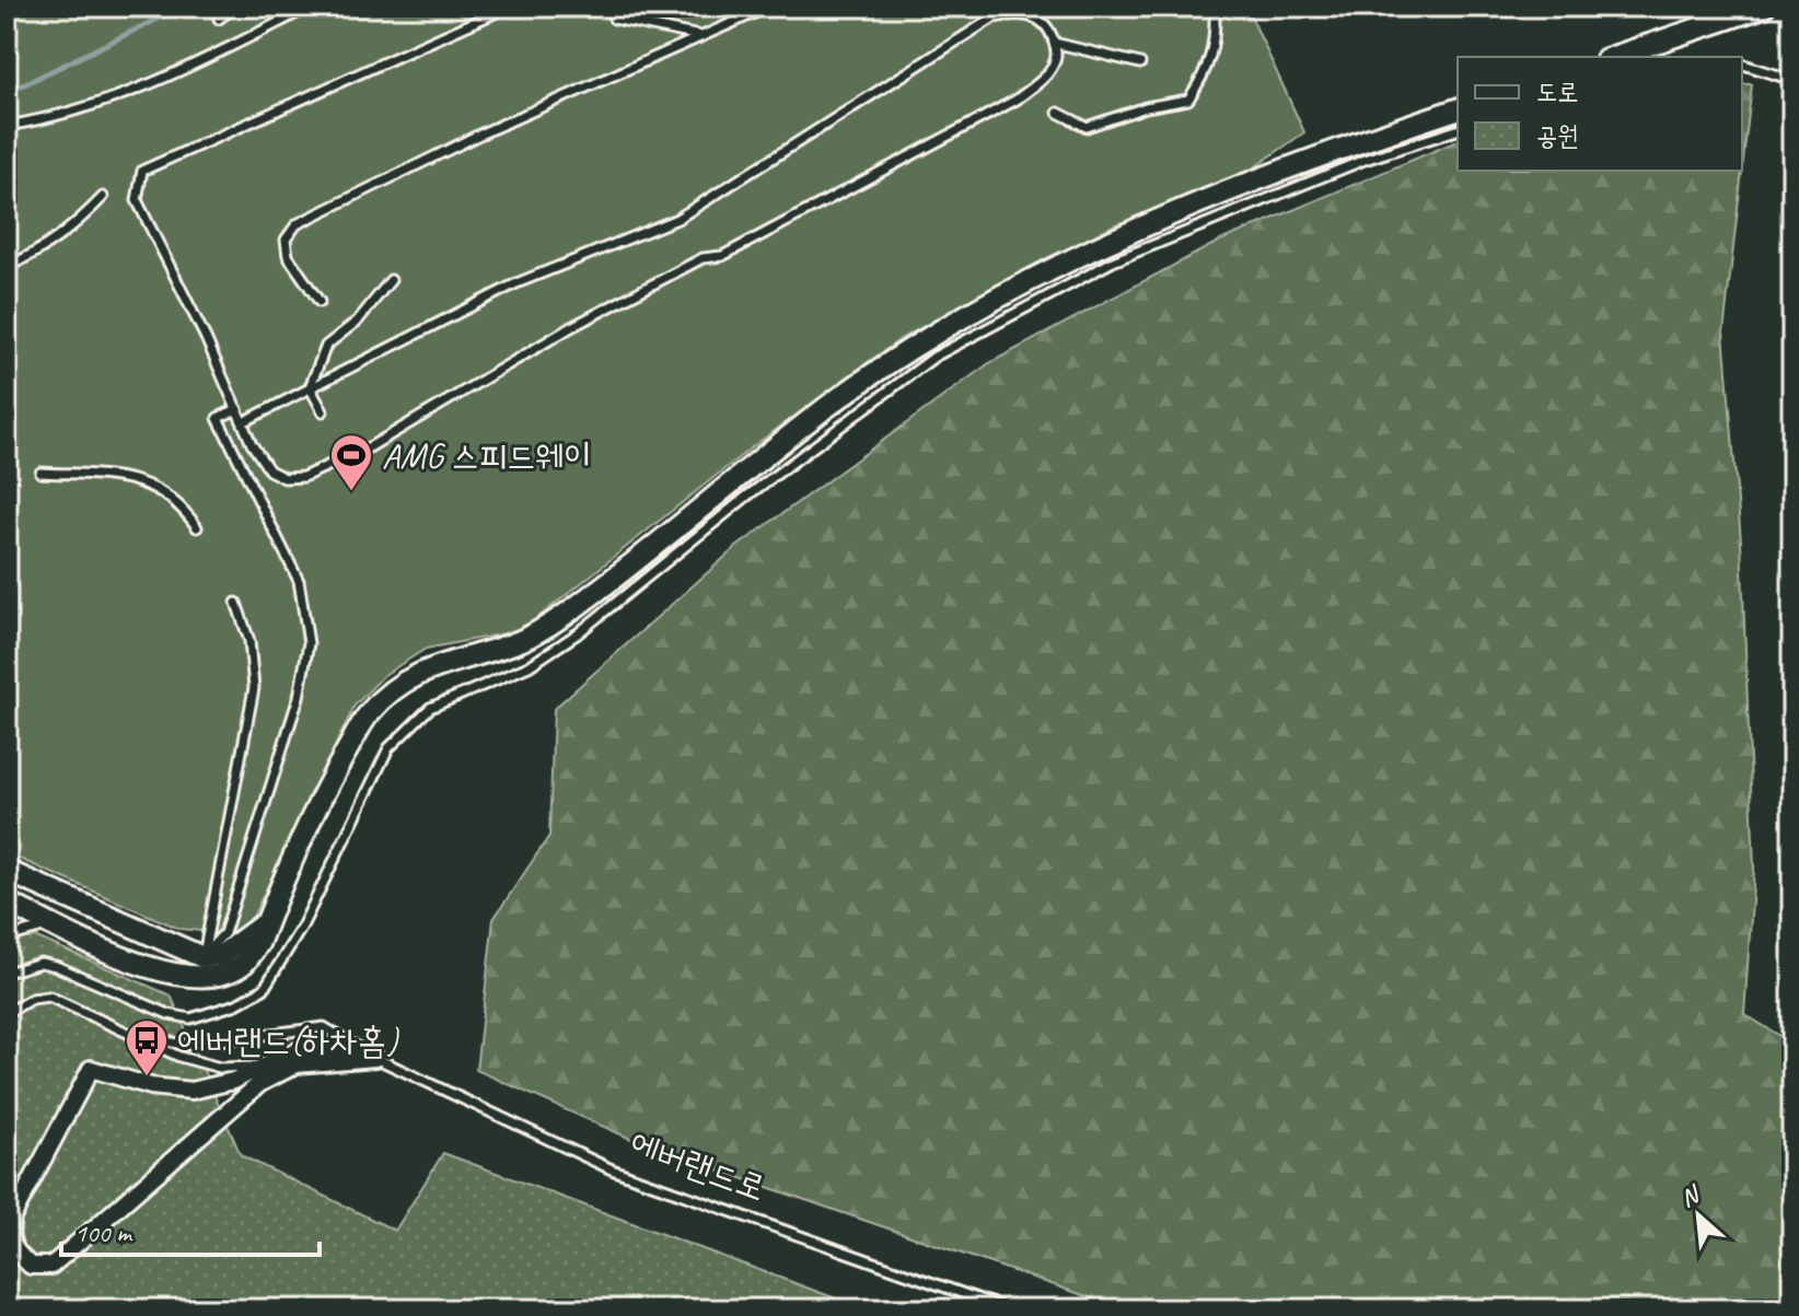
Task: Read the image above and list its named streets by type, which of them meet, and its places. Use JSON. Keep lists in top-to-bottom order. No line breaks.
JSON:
{"streets":{"lane":["에버랜드로"]},"places":{"sports":["AMG 스피드웨이"],"bus stop":["에버랜드(하차홈)"]},"legend":["도로","공원"],"scale_bar":"100 m","north":"top left"}
